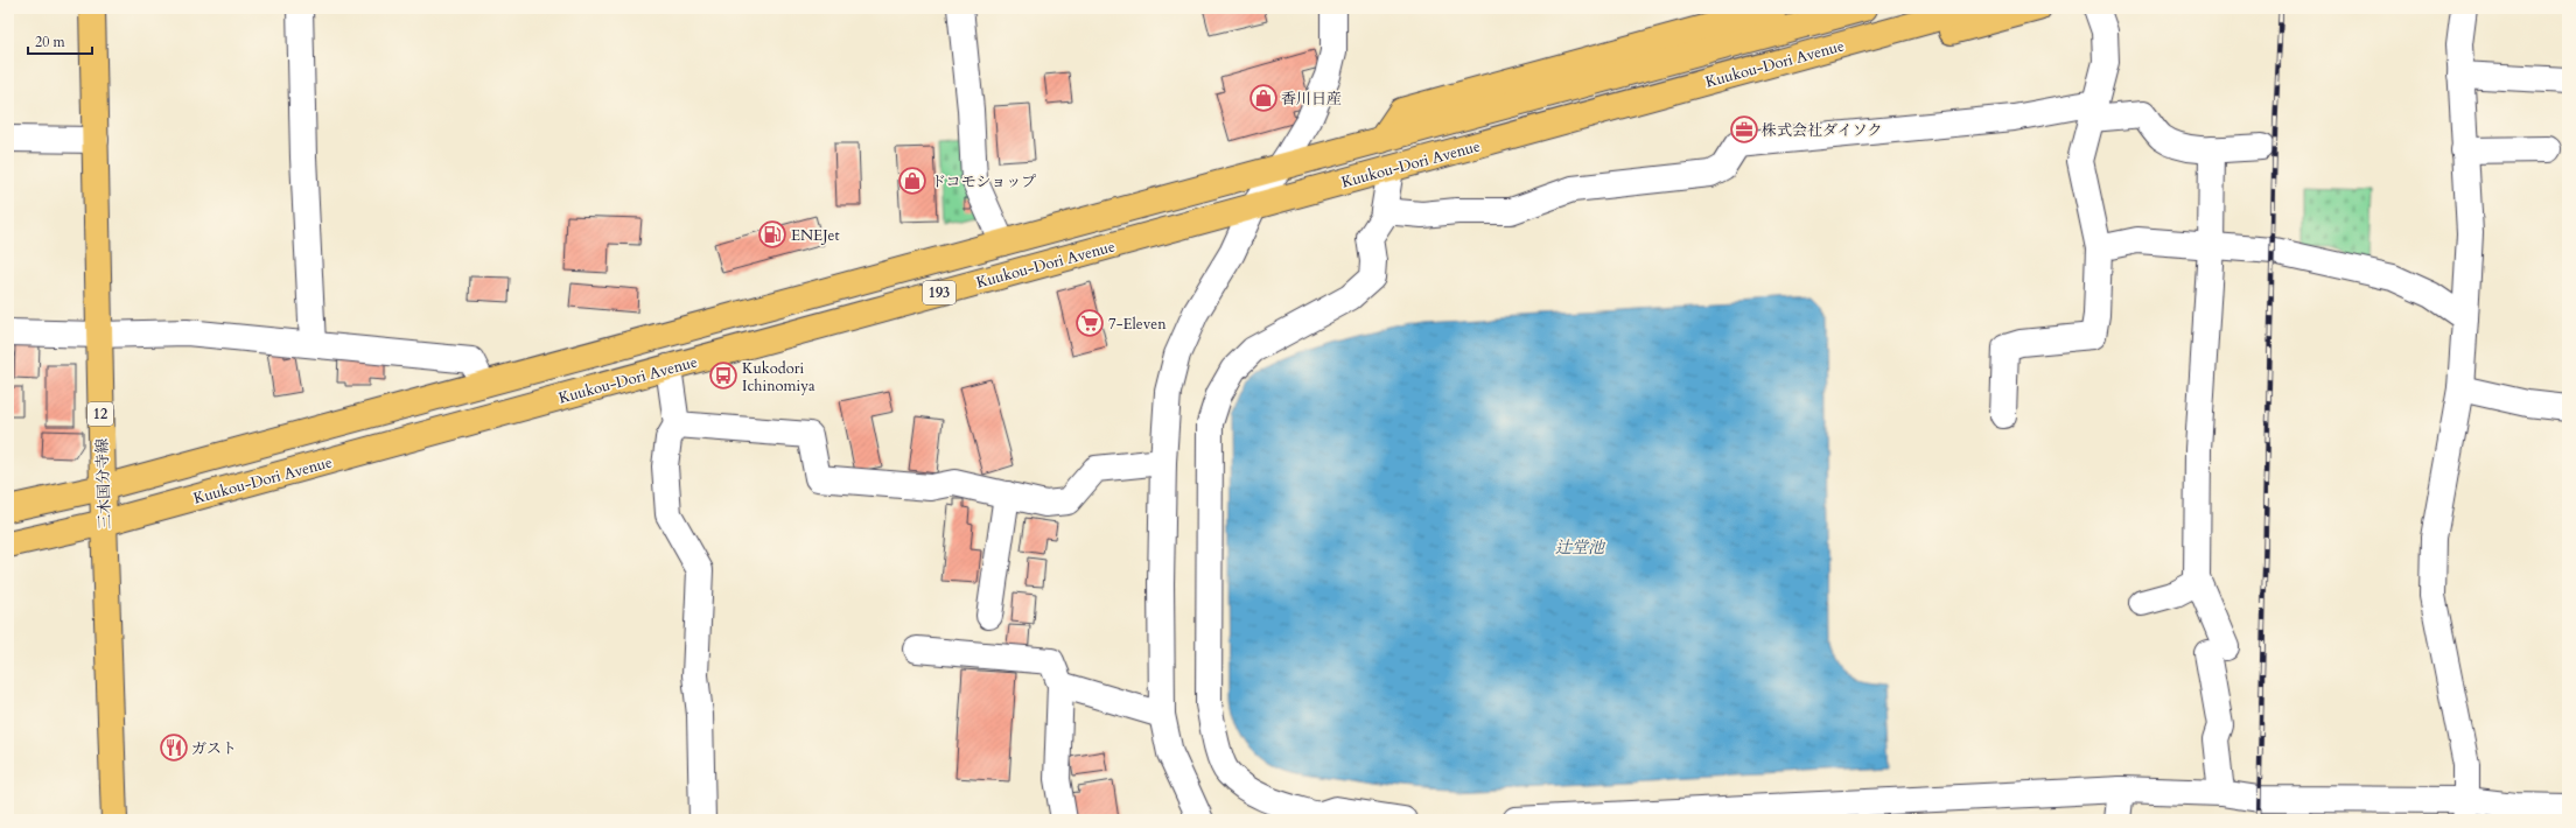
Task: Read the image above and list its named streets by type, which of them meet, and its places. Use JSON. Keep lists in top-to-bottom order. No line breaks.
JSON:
{"streets":{"main road":["Kuukou-Dori Avenue","193","12","三木国分寺線"]},"crossings":[["Kuukou-Dori Avenue","三木国分寺線"]],"water":["辻堂池"],"places":{"shop":["香川日産","ドコモショップ"],"office":["株式会社ダイソク"],"fuel station":["ENEJet"],"supermarket":["7-Eleven"],"bus stop":["Kukodori Ichinomiya"],"restaurant":["ガスト"]},"scale_bar":"20 m"}
